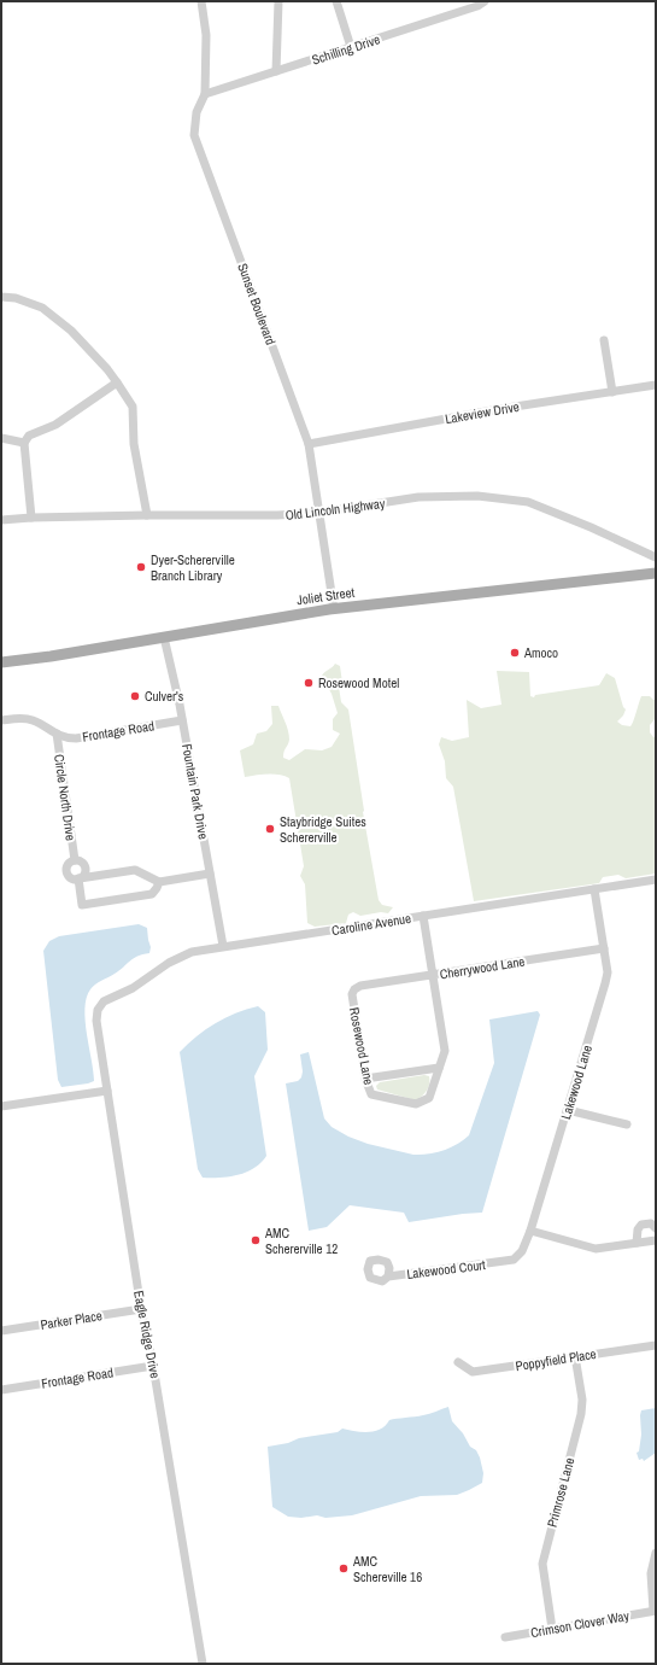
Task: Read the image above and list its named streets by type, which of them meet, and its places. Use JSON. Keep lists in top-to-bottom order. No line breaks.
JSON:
{"streets":{"main road":["Joliet Street"],"street":["Schilling Drive","Sunset Boulevard","Lakeview Drive","Old Lincoln Highway","Frontage Road","Fountain Park Drive","Circle North Drive","Caroline Avenue","Cherrywood Lane","Rosewood Lane","Lakewood Lane","Lakewood Court","Parker Place","Eagle Ridge Drive","Poppyfield Place","Primrose Lane","Crimson Clover Way"]},"crossings":[["Schilling Drive","Sunset Boulevard"],["Sunset Boulevard","Lakeview Drive"],["Sunset Boulevard","Old Lincoln Highway"],["Sunset Boulevard","Joliet Street"],["Joliet Street","Fountain Park Drive"],["Frontage Road","Fountain Park Drive"],["Frontage Road","Circle North Drive"],["Frontage Road","Eagle Ridge Drive"],["Fountain Park Drive","Caroline Avenue"],["Caroline Avenue","Lakewood Lane"],["Caroline Avenue","Eagle Ridge Drive"],["Cherrywood Lane","Rosewood Lane"],["Cherrywood Lane","Lakewood Lane"],["Lakewood Lane","Lakewood Court"],["Parker Place","Eagle Ridge Drive"],["Poppyfield Place","Primrose Lane"],["Primrose Lane","Crimson Clover Way"]],"places":["Dyer-Schererville Branch Library","Amoco","Rosewood Motel","Culver's","Staybridge Suites Schererville","AMC Schererville 12","AMC Schereville 16"]}
